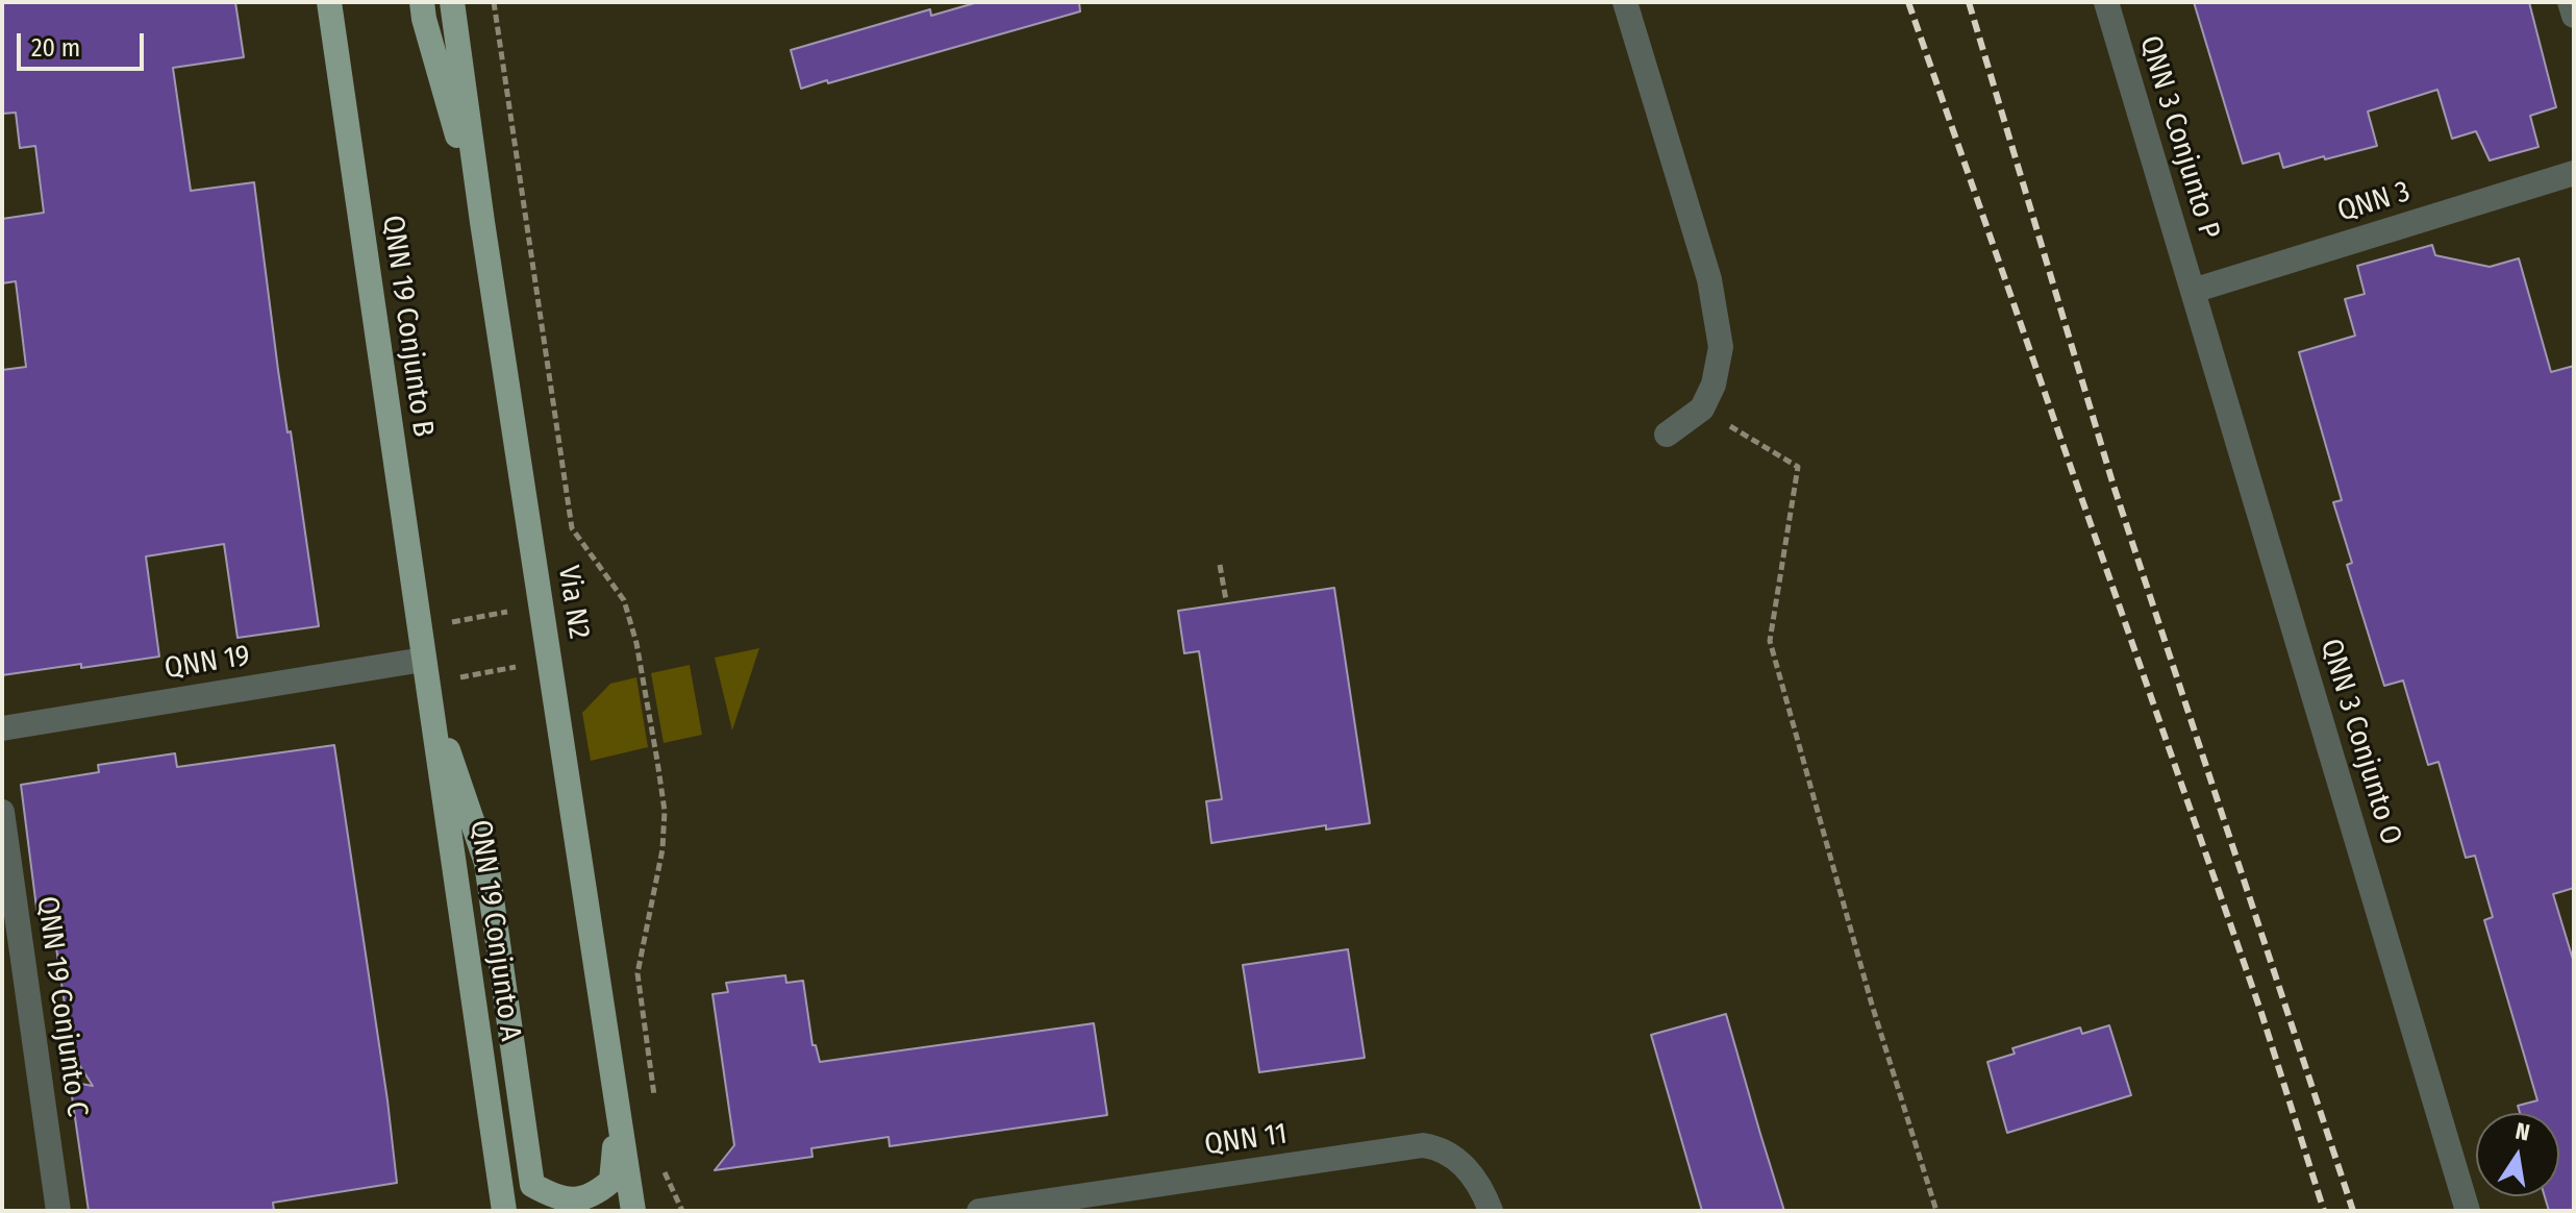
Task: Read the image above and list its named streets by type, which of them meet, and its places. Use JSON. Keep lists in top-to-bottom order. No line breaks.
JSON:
{"streets":{"main road":["QNN 19 Conjunto B","Via N2","QNN 19 Conjunto A"],"street":["QNN 3 Conjunto P","QNN 3","QNN 19","QNN 3 Conjunto O","QNN 19 Conjunto C","QNN 11"]},"crossings":[["QNN 3 Conjunto P","QNN 3"],["QNN 3 Conjunto P","QNN 3 Conjunto O"],["QNN 3","QNN 3 Conjunto O"],["QNN 19 Conjunto B","QNN 19"],["QNN 19 Conjunto B","QNN 19 Conjunto A"],["QNN 19","QNN 19 Conjunto A"]],"scale_bar":"20 m","north":"top"}
